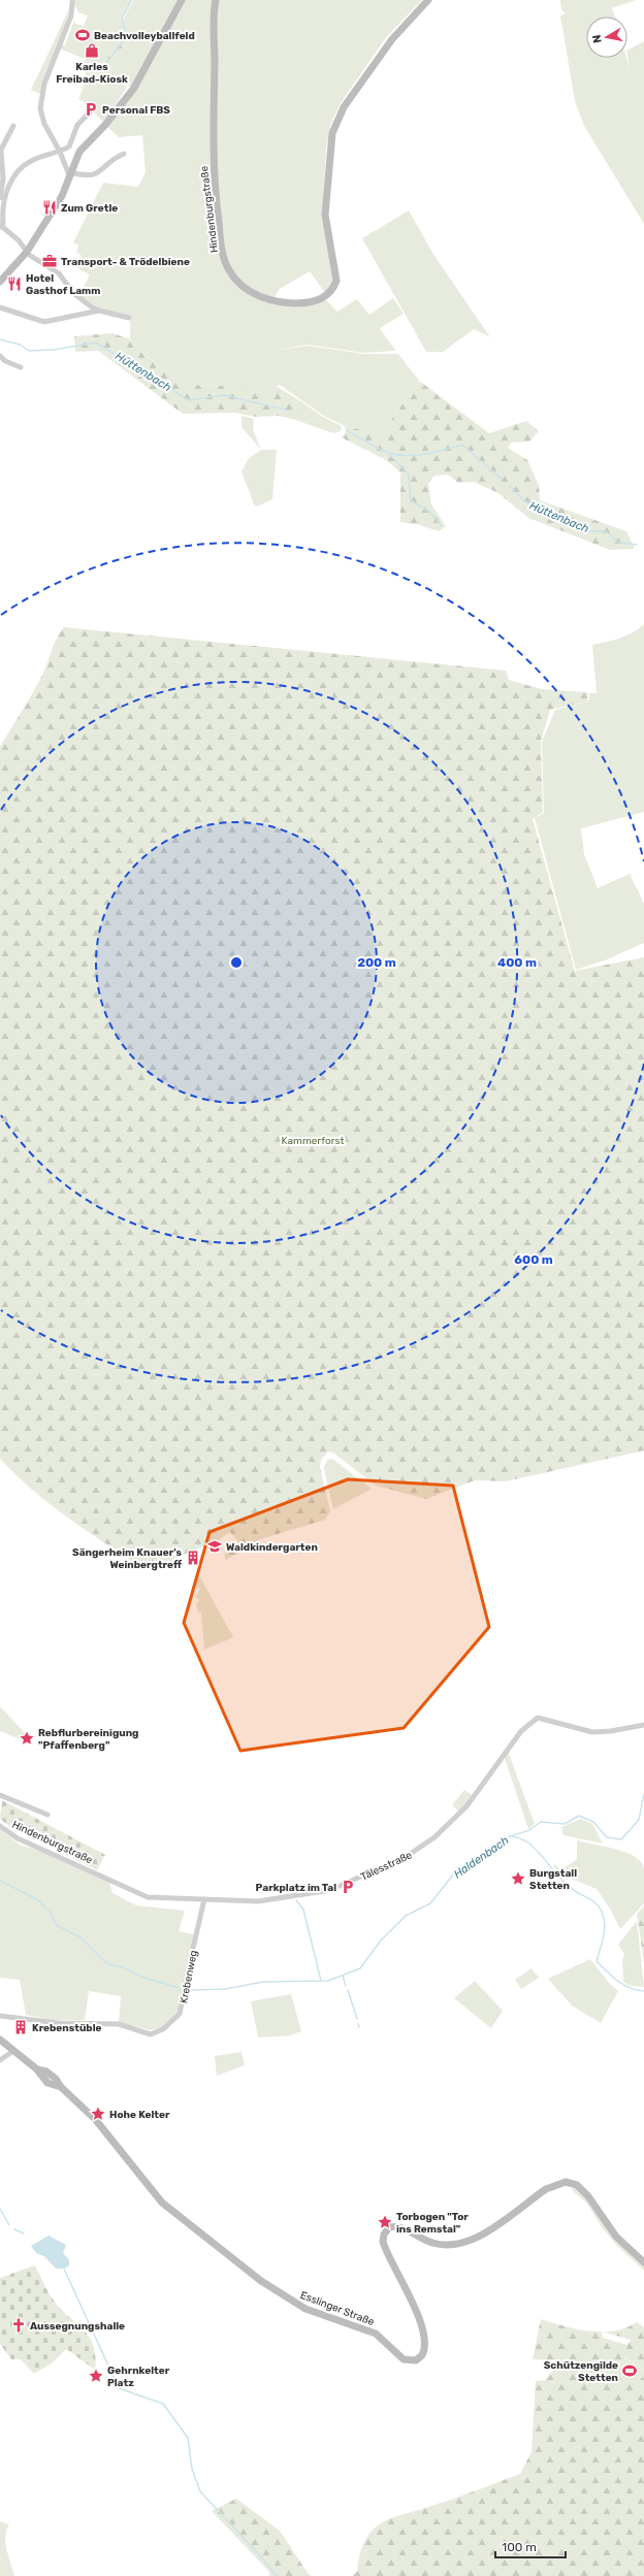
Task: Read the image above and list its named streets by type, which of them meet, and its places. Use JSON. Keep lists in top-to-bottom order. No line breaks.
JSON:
{"streets":{"main road":["Hindenburgstraße","Esslinger Straße"],"street":["Tälesstraße","Krebenweg"]},"crossings":[["Hindenburgstraße","Tälesstraße"],["Tälesstraße","Krebenweg"]],"water":["Hüttenbach","Haldenbach"],"parks":["Kammerforst"],"places":{"sports":["Beachvolleyballfeld","Schützengilde Stetten"],"shop":["Karles Freibad-Kiosk"],"parking":["Personal FBS","Parkplatz im Tal"],"restaurant":["Zum Gretle","Hotel Gasthof Lamm"],"office":["Transport- & Trödelbiene"],"school or university":["Waldkindergarten"],"building":["Sängerheim Knauer's Weinbergtreff","Krebenstüble"],"place":["Rebflurbereinigung \"Pfaffenberg\"","Burgstall Stetten","Hohe Kelter","Torbogen \"Tor ins Remstal\"","Gehrnkelter Platz"],"church":["Aussegnungshalle"]},"scale_bar":"100 m","north":"left","rings":["200 m","400 m","600 m"]}
